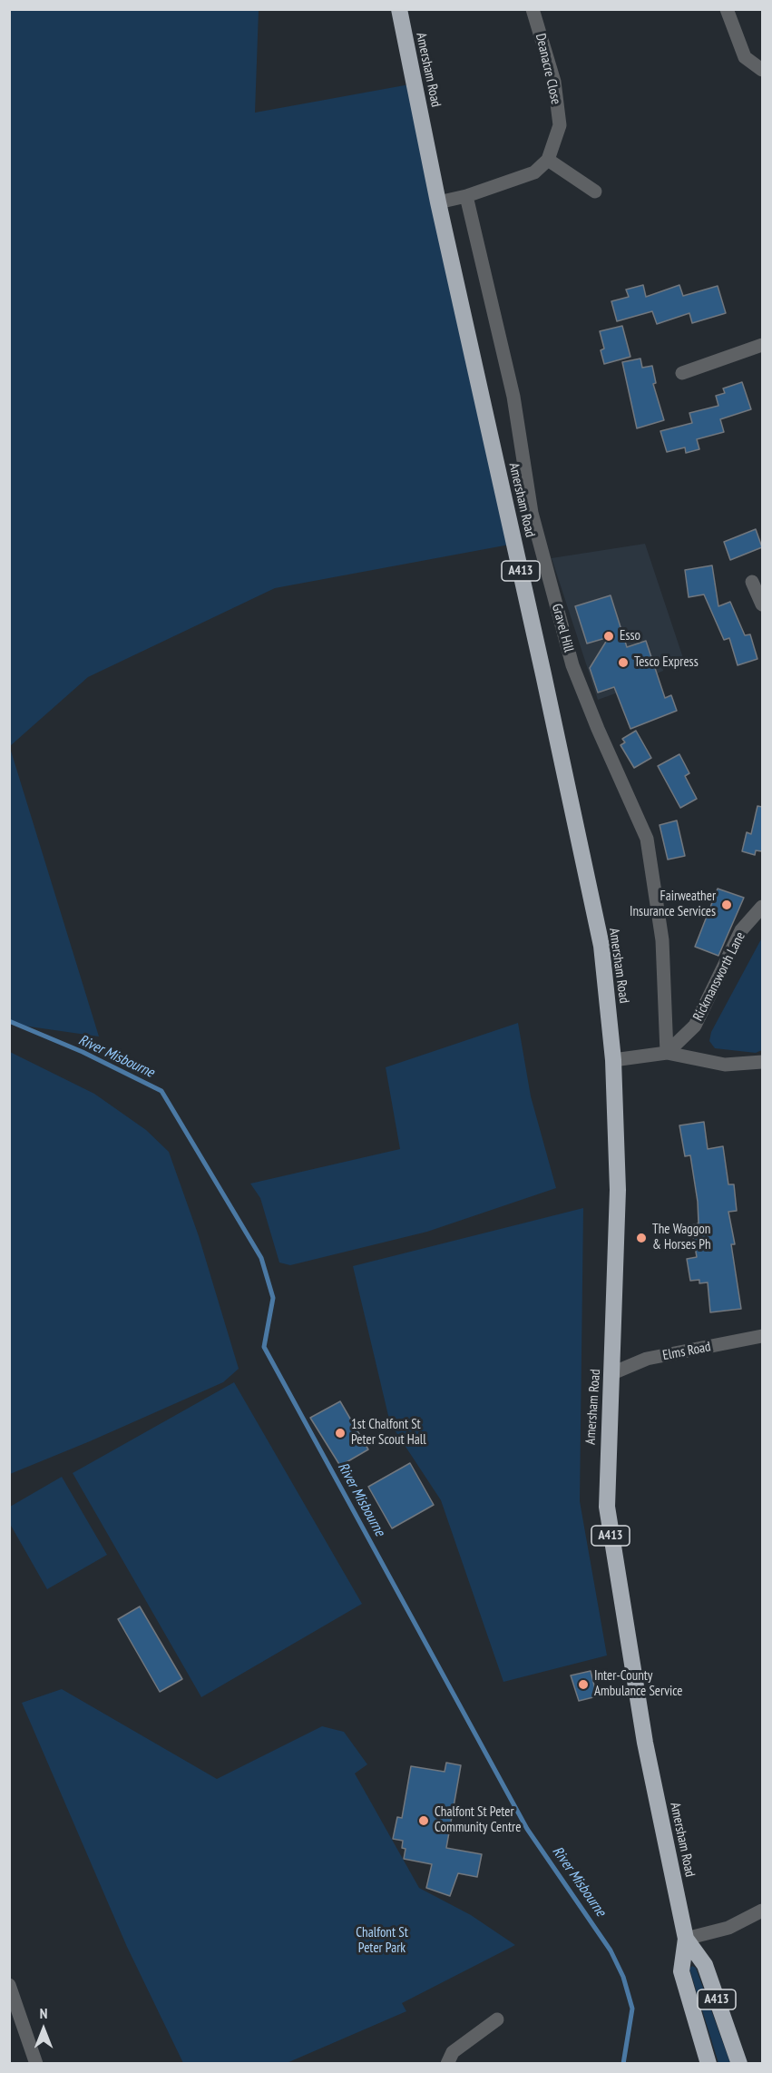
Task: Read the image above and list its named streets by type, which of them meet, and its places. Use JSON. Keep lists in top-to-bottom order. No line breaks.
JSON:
{"streets":{"highway":["Amersham Road","A413"],"street":["Deanacre Close","Gravel Hill","Rickmansworth Lane","Elms Road"]},"crossings":[["Amersham Road","Elms Road"],["Gravel Hill","Rickmansworth Lane"]],"water":["River Misbourne"],"parks":["Chalfont St Peter Park"],"places":["Esso","Tesco Express","Fairweather Insurance Services","The Waggon & Horses Ph","1st Chalfont St Peter Scout Hall","Inter-County Ambulance Service","Chalfont St Peter Community Centre"],"north":"top"}
